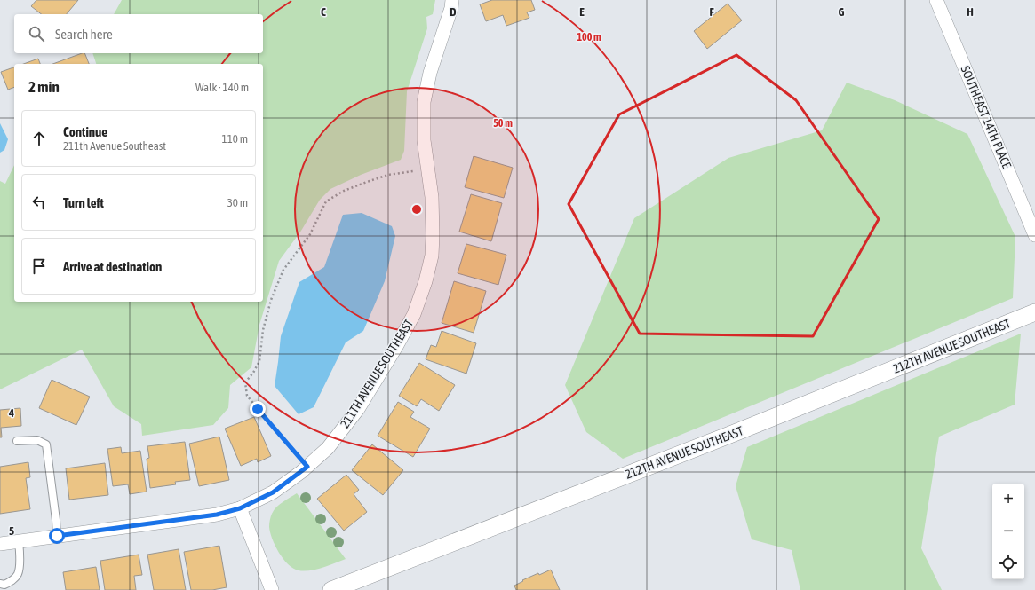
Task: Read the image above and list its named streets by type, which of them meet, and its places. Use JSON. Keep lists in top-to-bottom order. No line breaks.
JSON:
{"streets":{"street":["SOUTHEAST 14TH PLACE","212TH AVENUE SOUTHEAST","211TH AVENUE SOUTHEAST"]},"page":{"search":"Search here","heading":["2 min","Walk · 140 m"],"list":[["Continue","211th Avenue Southeast","110 m"],["Turn left","30 m"],"Arrive at destination"],"map_buttons":["+","−"]},"grid":{"columns":["C","D","E","F","G","H"],"rows":["4","5"]},"rings":["100 m","50 m"]}
